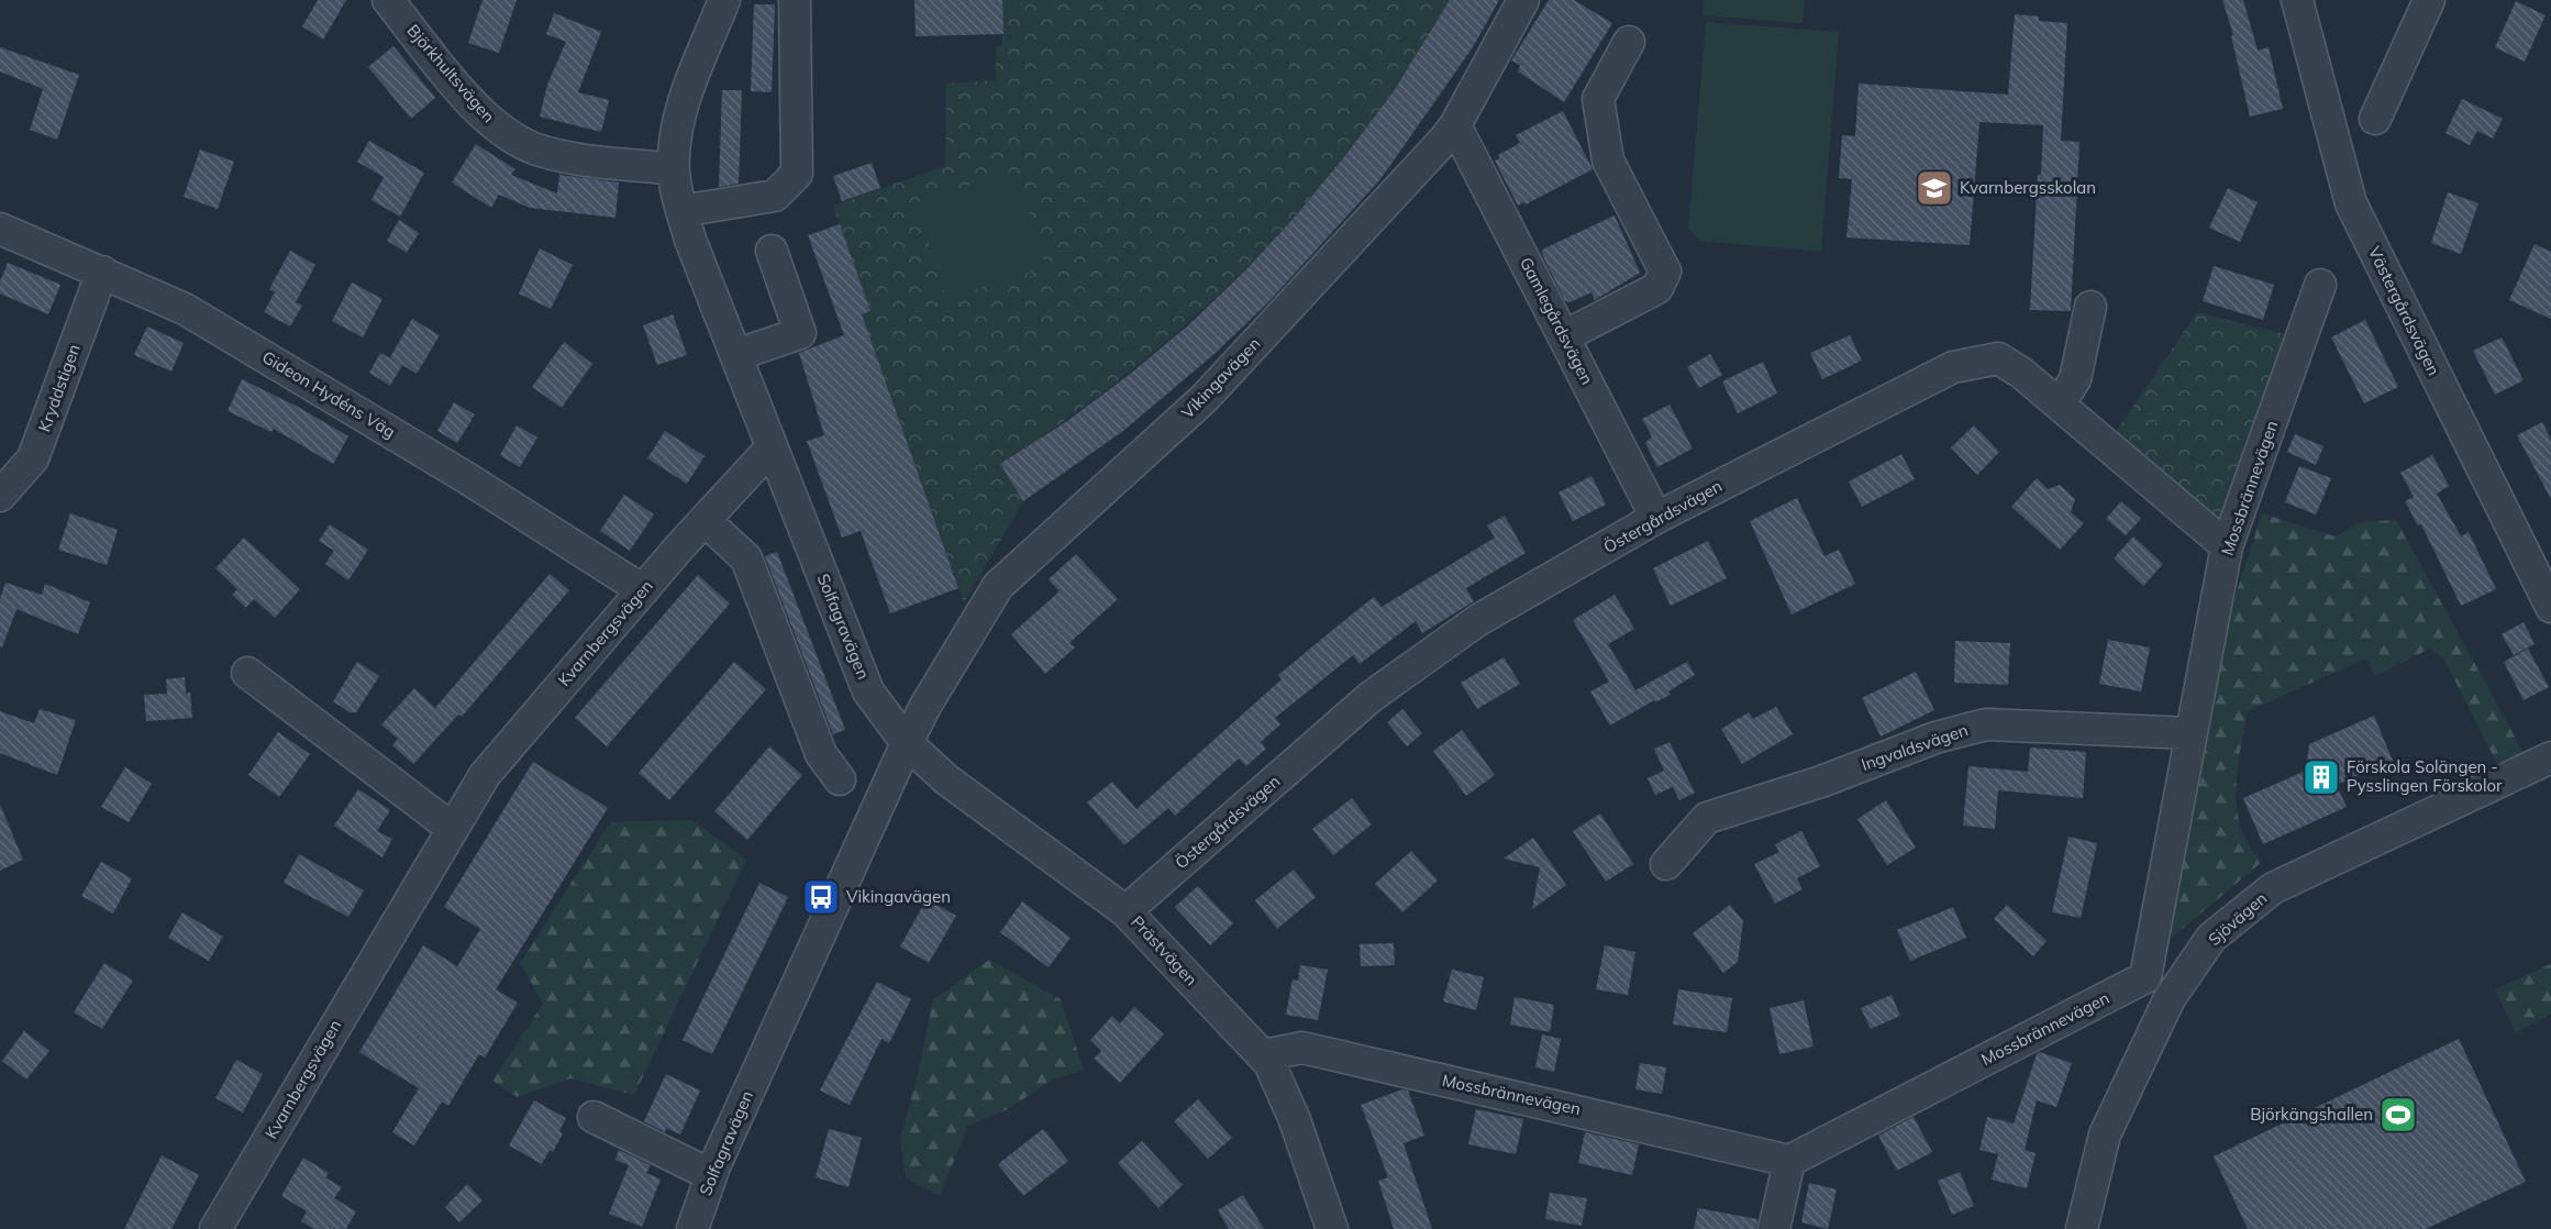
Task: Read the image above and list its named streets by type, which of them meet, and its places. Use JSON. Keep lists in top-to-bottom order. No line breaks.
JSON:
{"streets":{"street":["Björkhultsvägen","Västergårdsvägen","Gamlegårdsvägen","Vikingavägen","Kryddstigen","Gideon Hydéns Väg","Mossbrännevägen","Östergårdsvägen","Solfagravägen","Kvarnbergsvägen","Ingvaldsvägen","Sjövägen","Prästvägen"]},"crossings":[["Björkhultsvägen","Solfagravägen"],["Gamlegårdsvägen","Vikingavägen"],["Gamlegårdsvägen","Östergårdsvägen"],["Vikingavägen","Solfagravägen"],["Vikingavägen","Prästvägen"],["Kryddstigen","Gideon Hydéns Väg"],["Gideon Hydéns Väg","Kvarnbergsvägen"],["Mossbrännevägen","Östergårdsvägen"],["Mossbrännevägen","Ingvaldsvägen"],["Mossbrännevägen","Prästvägen"],["Östergårdsvägen","Prästvägen"],["Solfagravägen","Kvarnbergsvägen"],["Solfagravägen","Prästvägen"]],"places":{"school or university":["Kvarnbergsskolan"],"building":["Förskola Solängen - Pysslingen Förskolor"],"bus stop":["Vikingavägen"],"sports":["Björkängshallen"]}}
